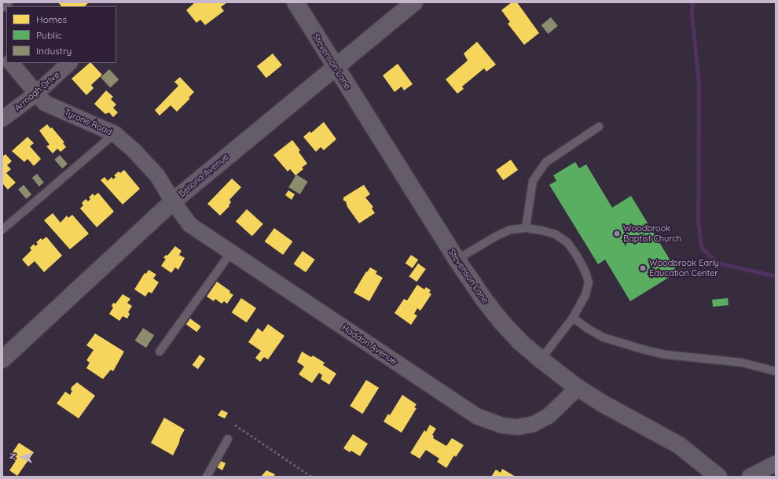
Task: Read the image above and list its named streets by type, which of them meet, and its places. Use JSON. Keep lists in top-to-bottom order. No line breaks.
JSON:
{"streets":{"street":["Stevenson Lane","Armagh Drive","Tyrone Road","Bellona Avenue","Haddon Avenue"]},"crossings":[["Stevenson Lane","Bellona Avenue"],["Stevenson Lane","Haddon Avenue"],["Armagh Drive","Tyrone Road"],["Tyrone Road","Bellona Avenue"],["Tyrone Road","Haddon Avenue"],["Bellona Avenue","Haddon Avenue"]],"places":["Woodbrook Baptist Church","Woodbrook Early Education Center"],"legend":["Homes","Public","Industry"],"north":"left"}
